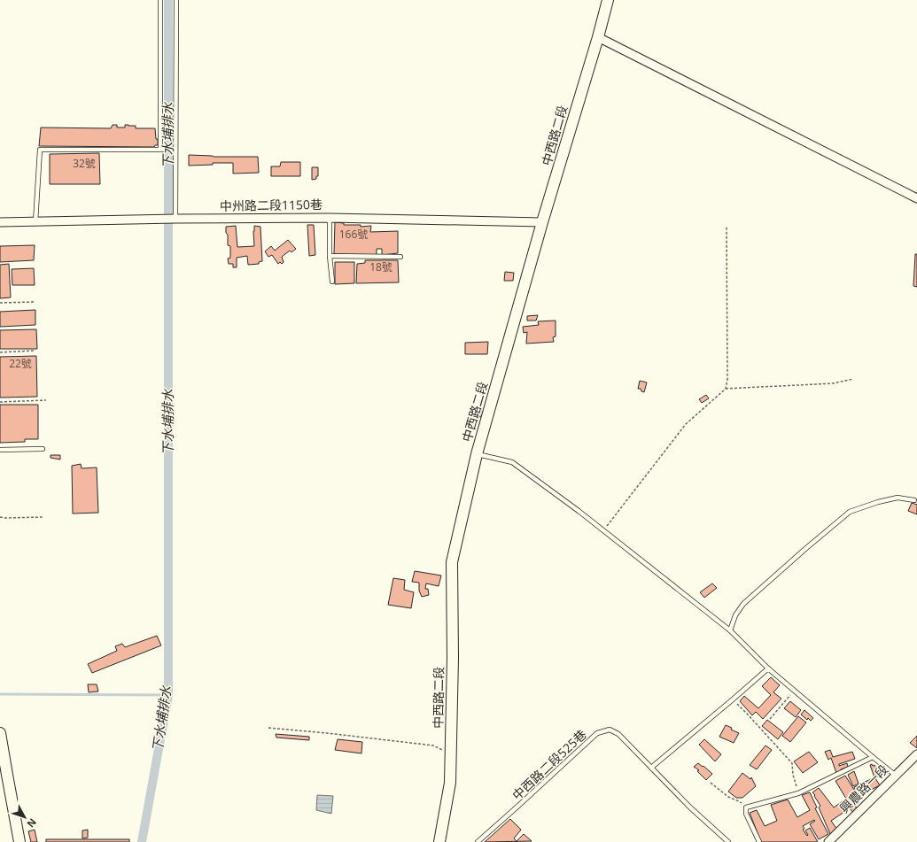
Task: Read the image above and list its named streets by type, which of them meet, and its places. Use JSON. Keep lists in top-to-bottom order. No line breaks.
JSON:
{"streets":{"street":["中西路二段","中州路二段1150巷","興農路一段"],"lane":["中西路二段525巷"]},"crossings":[["中西路二段","中州路二段1150巷"]],"water":["下水埔排水"],"house_numbers":["32號","166號","18號","22號"],"north":"bottom right"}
